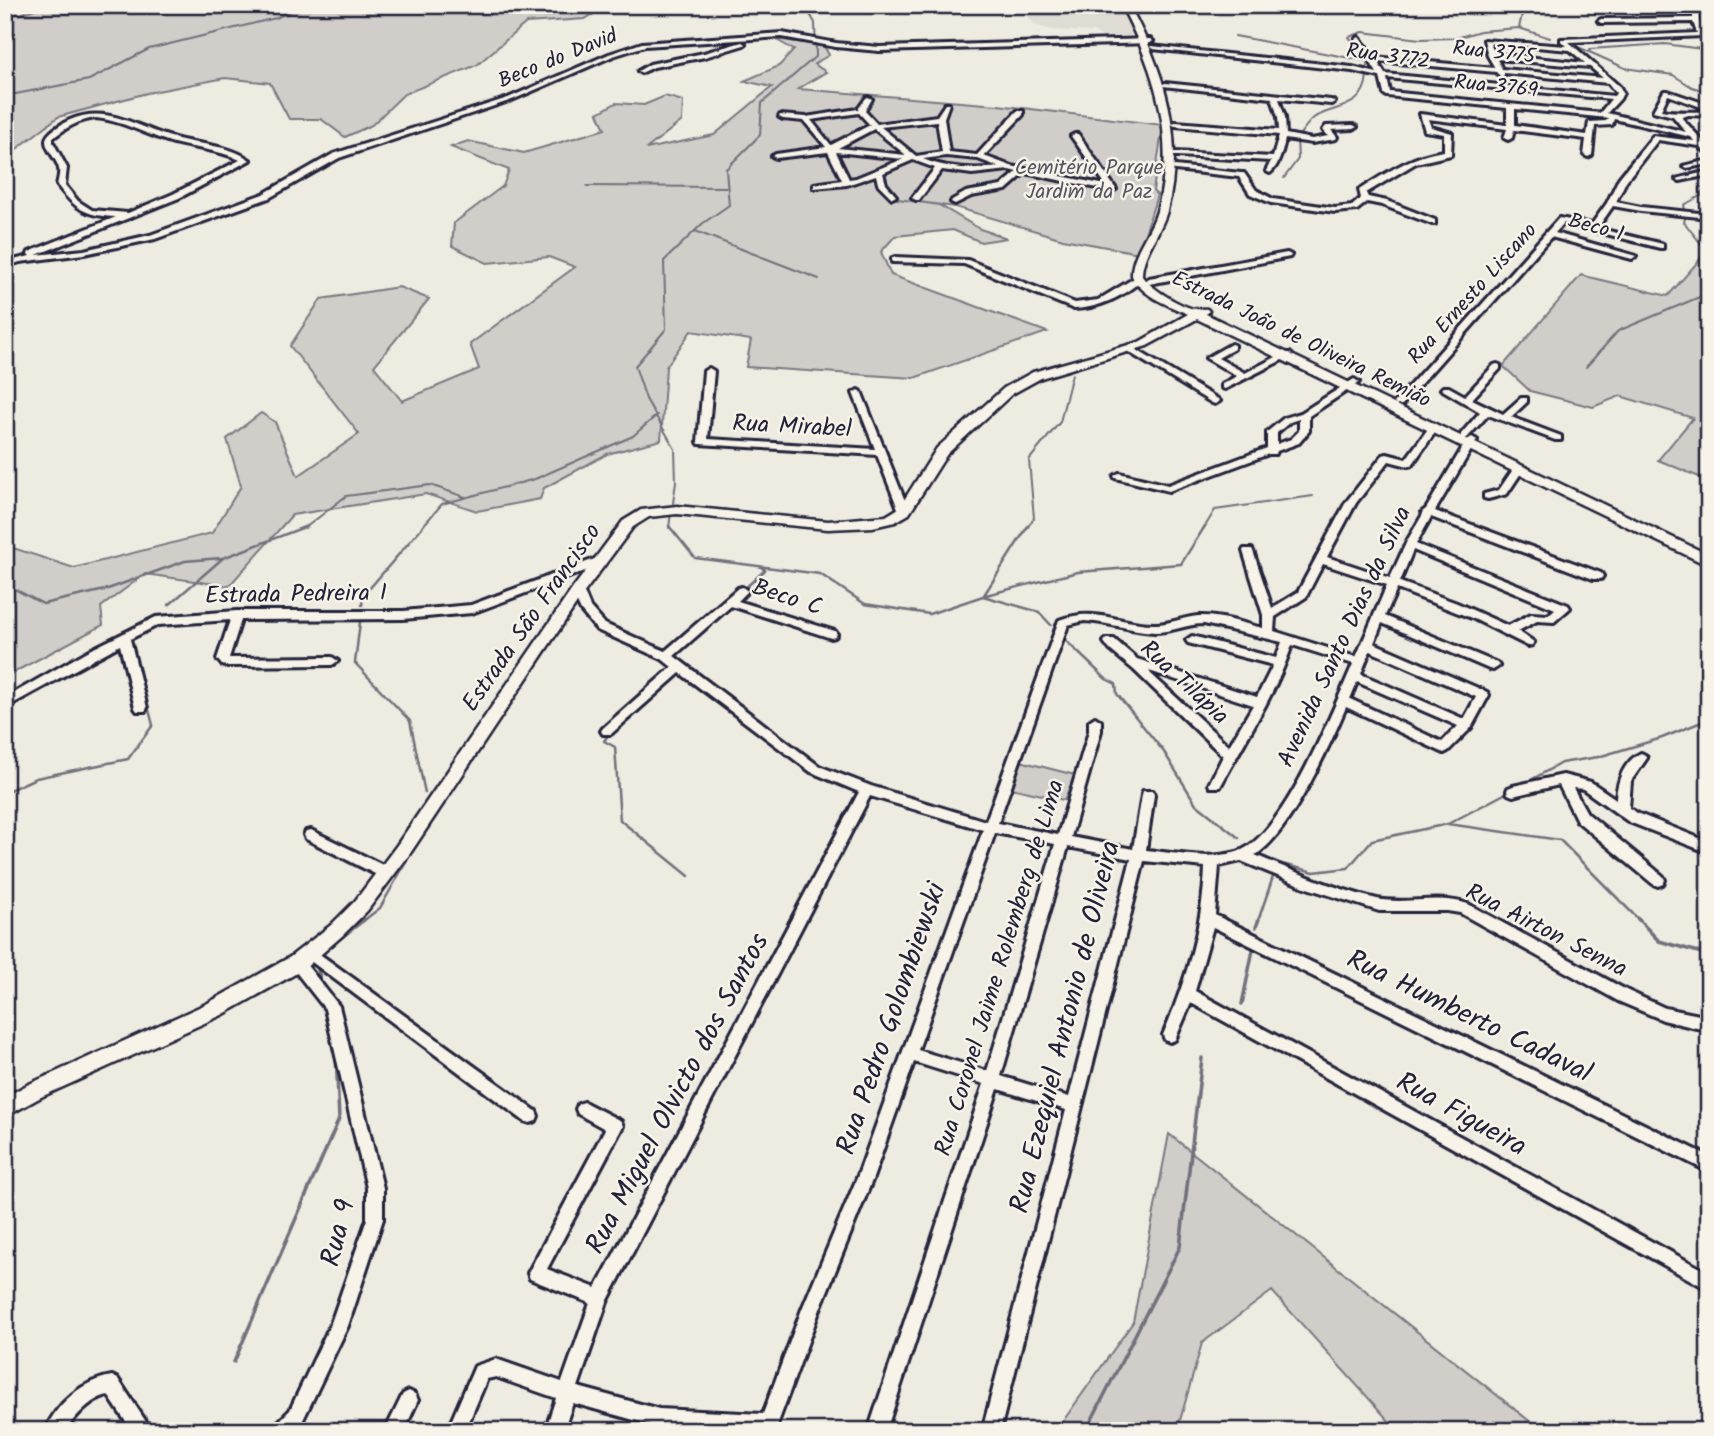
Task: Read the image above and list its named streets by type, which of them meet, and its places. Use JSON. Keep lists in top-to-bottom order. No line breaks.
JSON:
{"streets":{"main road":["Estrada João de Oliveira Remião","Estrada São Francisco"],"street":["Rua 3775","Rua 3772","Beco do David","Rua 3769","Beco 1","Rua Ernesto Liscano","Rua Mirabel","Estrada Pedreira I","Beco C","Avenida Santo Dias da Silva","Rua Tilápia","Rua Airton Senna","Rua Coronel Jaime Rolemberg de Lima","Rua Humberto Cadaval","Rua Pedro Golombiewski","Rua Ezequiel Antonio de Oliveira","Rua Miguel Olvicto dos Santos","Rua Figueira","Rua 9"]},"crossings":[["Rua 3772","Beco do David"],["Rua 3772","Rua 3769"],["Rua 3772","Estrada João de Oliveira Remião"],["Beco do David","Estrada João de Oliveira Remião"],["Beco 1","Rua Ernesto Liscano"],["Rua Ernesto Liscano","Estrada João de Oliveira Remião"],["Estrada João de Oliveira Remião","Avenida Santo Dias da Silva"],["Estrada Pedreira I","Estrada São Francisco"],["Estrada São Francisco","Avenida Santo Dias da Silva"],["Estrada São Francisco","Rua 9"],["Avenida Santo Dias da Silva","Rua Airton Senna"],["Avenida Santo Dias da Silva","Rua Coronel Jaime Rolemberg de Lima"],["Avenida Santo Dias da Silva","Rua Pedro Golombiewski"],["Avenida Santo Dias da Silva","Rua Ezequiel Antonio de Oliveira"],["Avenida Santo Dias da Silva","Rua Miguel Olvicto dos Santos"]],"parks":["Cemitério Parque Jardim da Paz"]}
